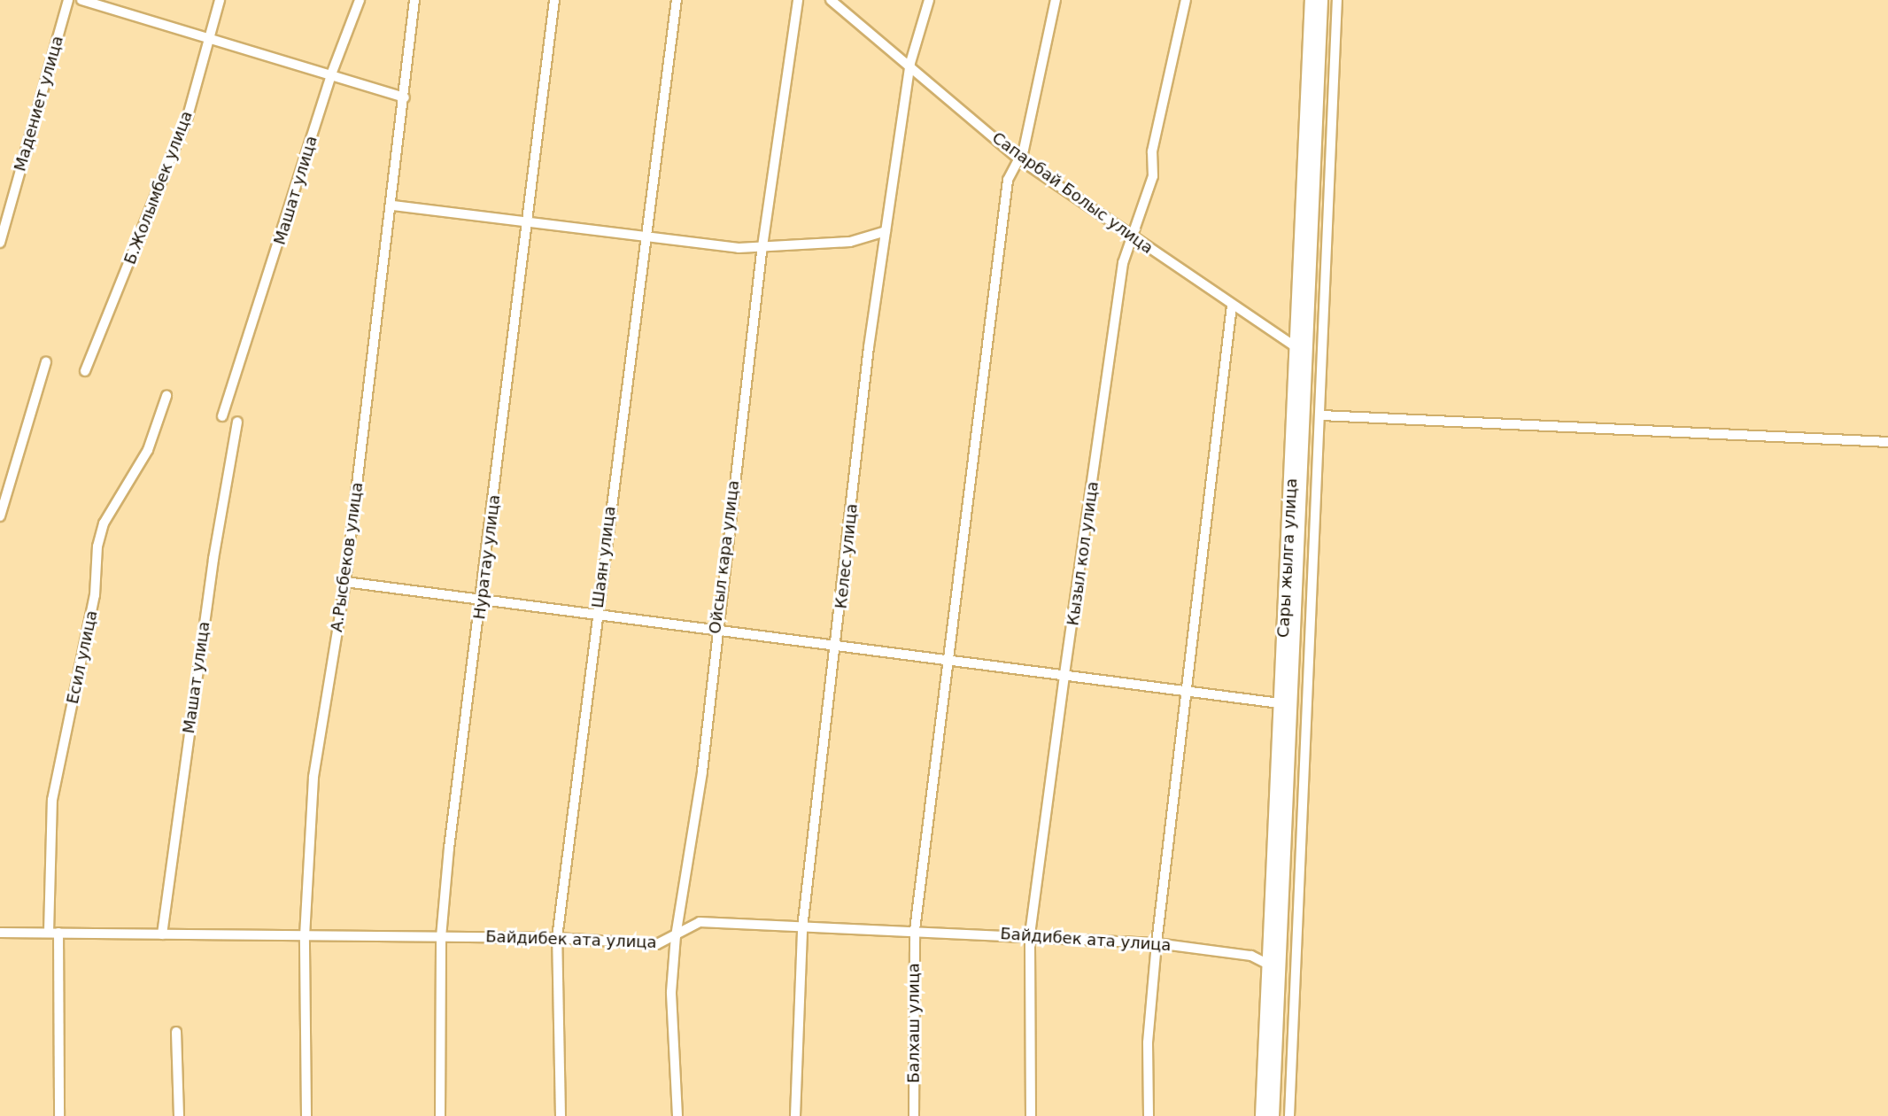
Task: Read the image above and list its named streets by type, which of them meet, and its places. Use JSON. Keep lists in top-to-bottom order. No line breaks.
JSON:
{"streets":{"main road":["Сары жылга улица"],"street":["Мадениет улица","Б.Жолымбек улица","Машат улица","Сапарбай Болыс улица","Кызыл кол улица","Келес улица","А.Рысбеков улица","Нуратау улица","Шаян улица","Ойсыл кара улица","Есил улица","Байдибек ата улица","Балхаш улица"]},"crossings":[["Машат улица","Байдибек ата улица"],["Сапарбай Болыс улица","Кызыл кол улица"],["Сапарбай Болыс улица","Келес улица"],["Сапарбай Болыс улица","Сары жылга улица"],["Сапарбай Болыс улица","Балхаш улица"],["Кызыл кол улица","Байдибек ата улица"],["Келес улица","Байдибек ата улица"],["А.Рысбеков улица","Байдибек ата улица"],["Нуратау улица","Байдибек ата улица"],["Шаян улица","Байдибек ата улица"],["Ойсыл кара улица","Байдибек ата улица"],["Сары жылга улица","Байдибек ата улица"],["Есил улица","Байдибек ата улица"],["Байдибек ата улица","Балхаш улица"]]}
